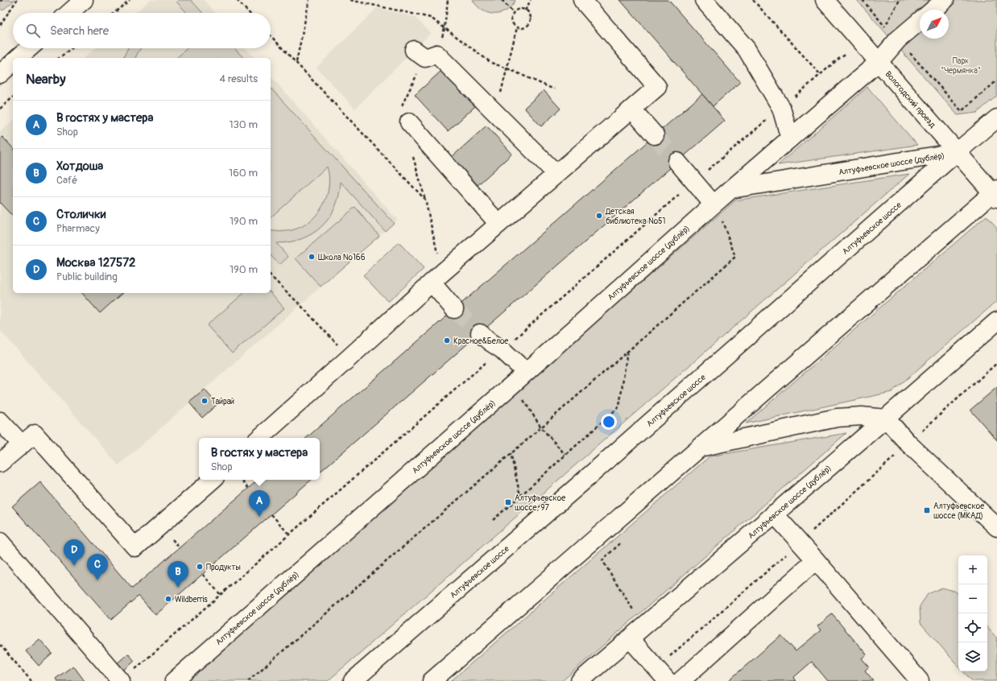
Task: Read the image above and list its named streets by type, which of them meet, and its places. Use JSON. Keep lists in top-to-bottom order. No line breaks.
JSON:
{"streets":{"street":["Вологодский проезд","Алтуфьевское шоссе (дублёр)","Алтуфьевское шоссе"]},"crossings":[["Вологодский проезд","Алтуфьевское шоссе (дублёр)"],["Вологодский проезд","Алтуфьевское шоссе"],["Алтуфьевское шоссе (дублёр)","Алтуфьевское шоссе"]],"parks":["Парк \"Чермянка\""],"places":{"other":["Детская библиотека №51","Школа №166","Красное&Белое","Тайрай","Продукты","Wildberris"],"transit":["Алтуфьевское шоссе, 97","Алтуфьевское шоссе (МКАД)"]},"north":"top right","page":{"search":"Search here","heading":["Nearby","4 results"],"list":[{"mark":"A","name":"В гостях у мастера","note":"Shop","value":"130 m"},{"mark":"B","name":"Хотдоша","note":"Café","value":"160 m"},{"mark":"C","name":"Столички","note":"Pharmacy","value":"190 m"},{"mark":"D","name":"Москва 127572","note":"Public building","value":"190 m"}],"popup":["В гостях у мастера","Shop"],"pins":["A","D","C","B"],"map_buttons":["+","−"]}}
